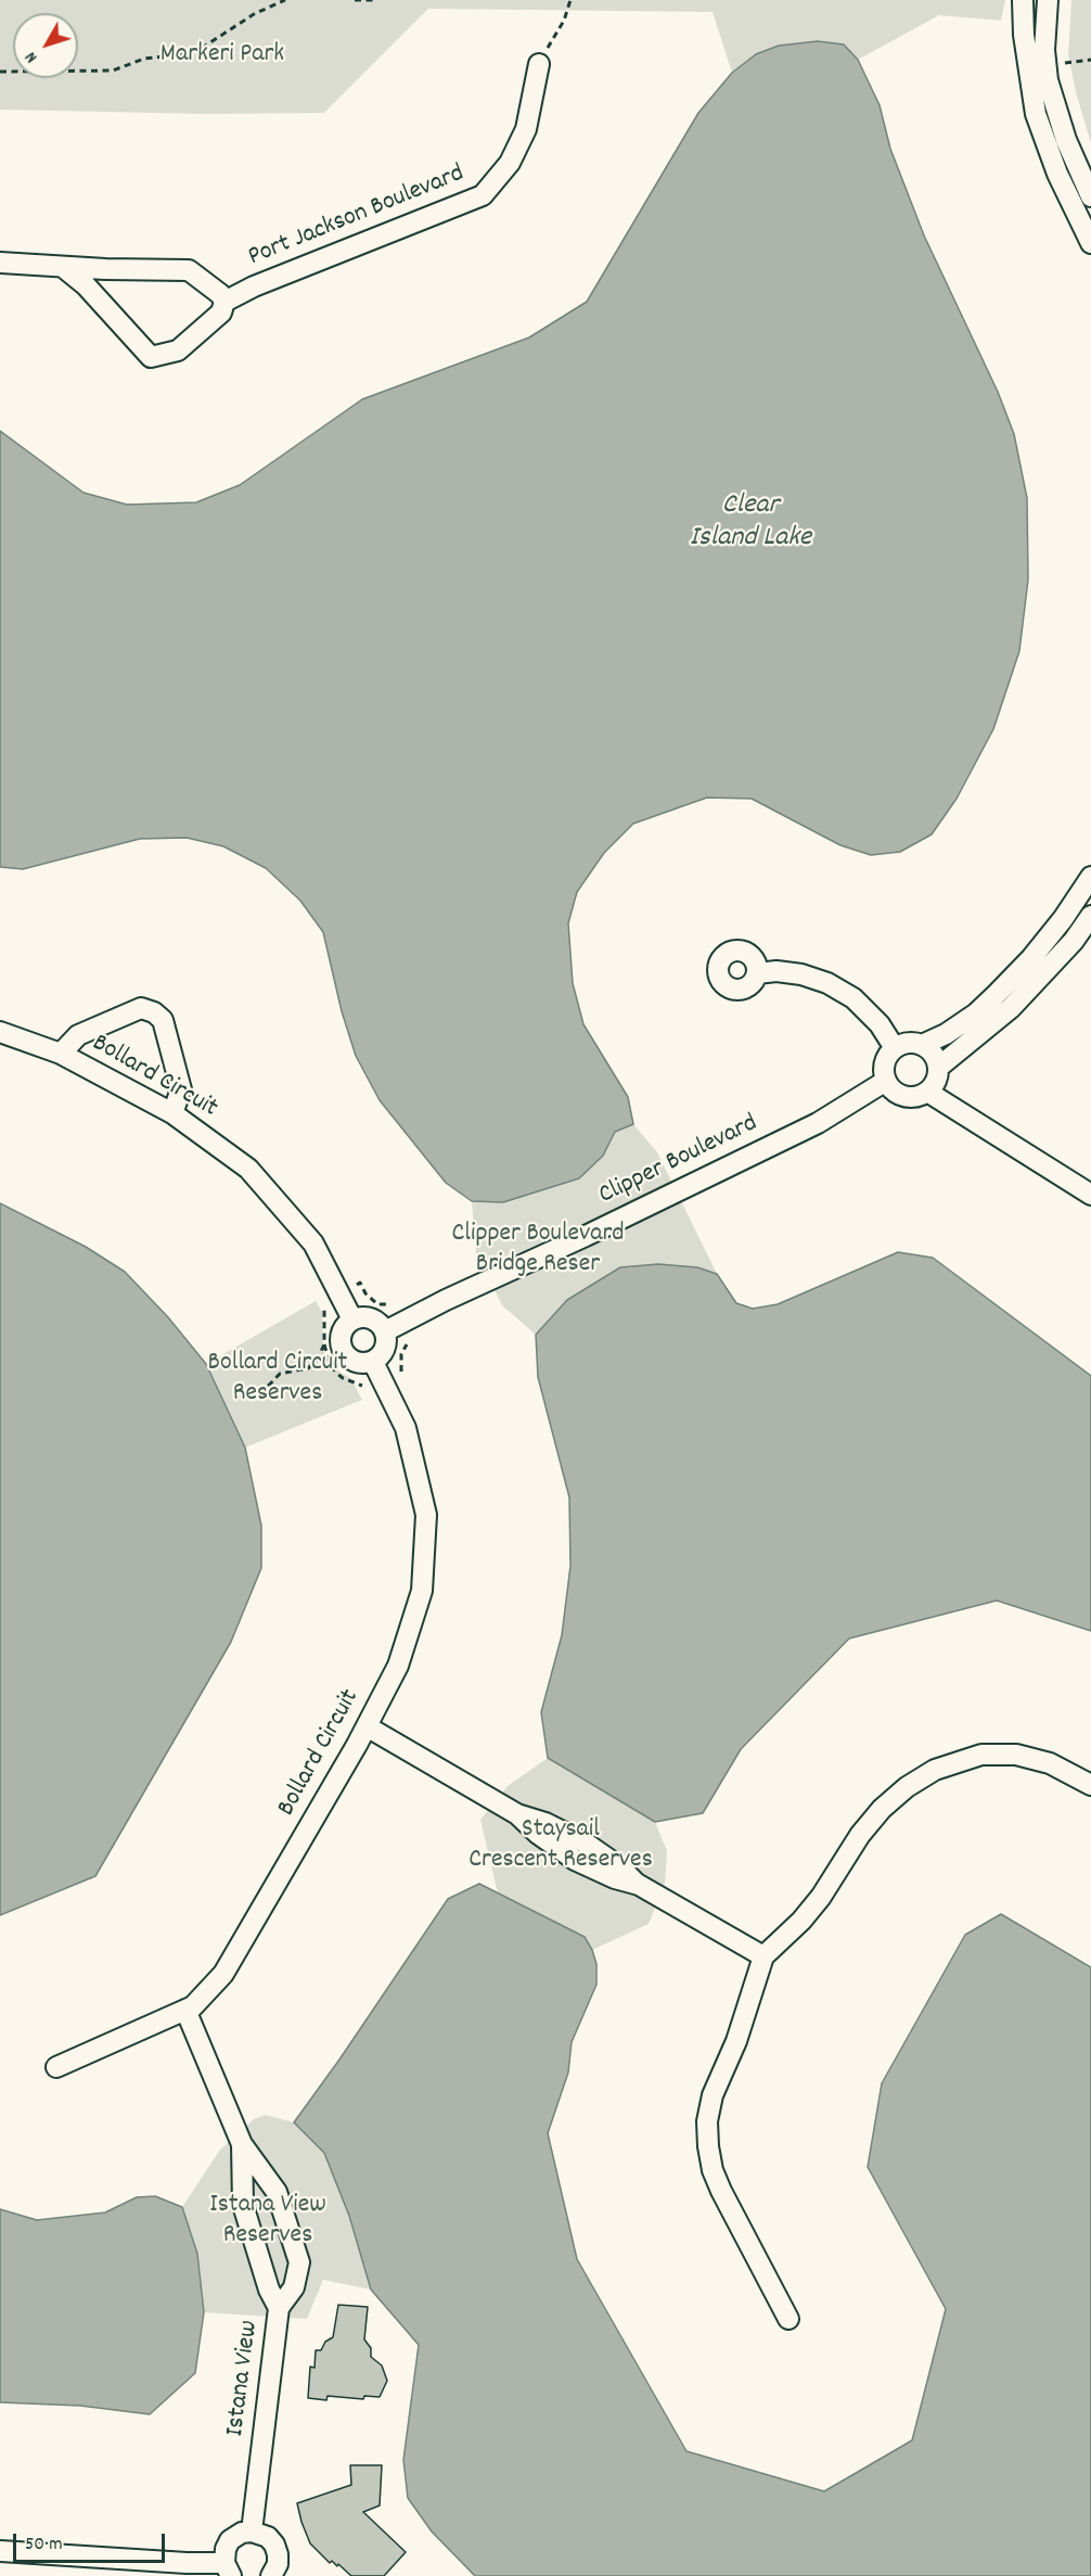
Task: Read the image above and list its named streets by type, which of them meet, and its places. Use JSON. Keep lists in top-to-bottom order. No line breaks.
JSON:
{"streets":{"street":["Port Jackson Boulevard","Bollard Circuit","Clipper Boulevard","Istana View"]},"crossings":[["Bollard Circuit","Clipper Boulevard"]],"water":["Clear Island Lake"],"parks":["Markeri Park","Clipper Boulevard Bridge Reser","Bollard Circuit Reserves","Staysail Crescent Reserves","Istana View Reserves"],"scale_bar":"50 m","north":"bottom left"}
